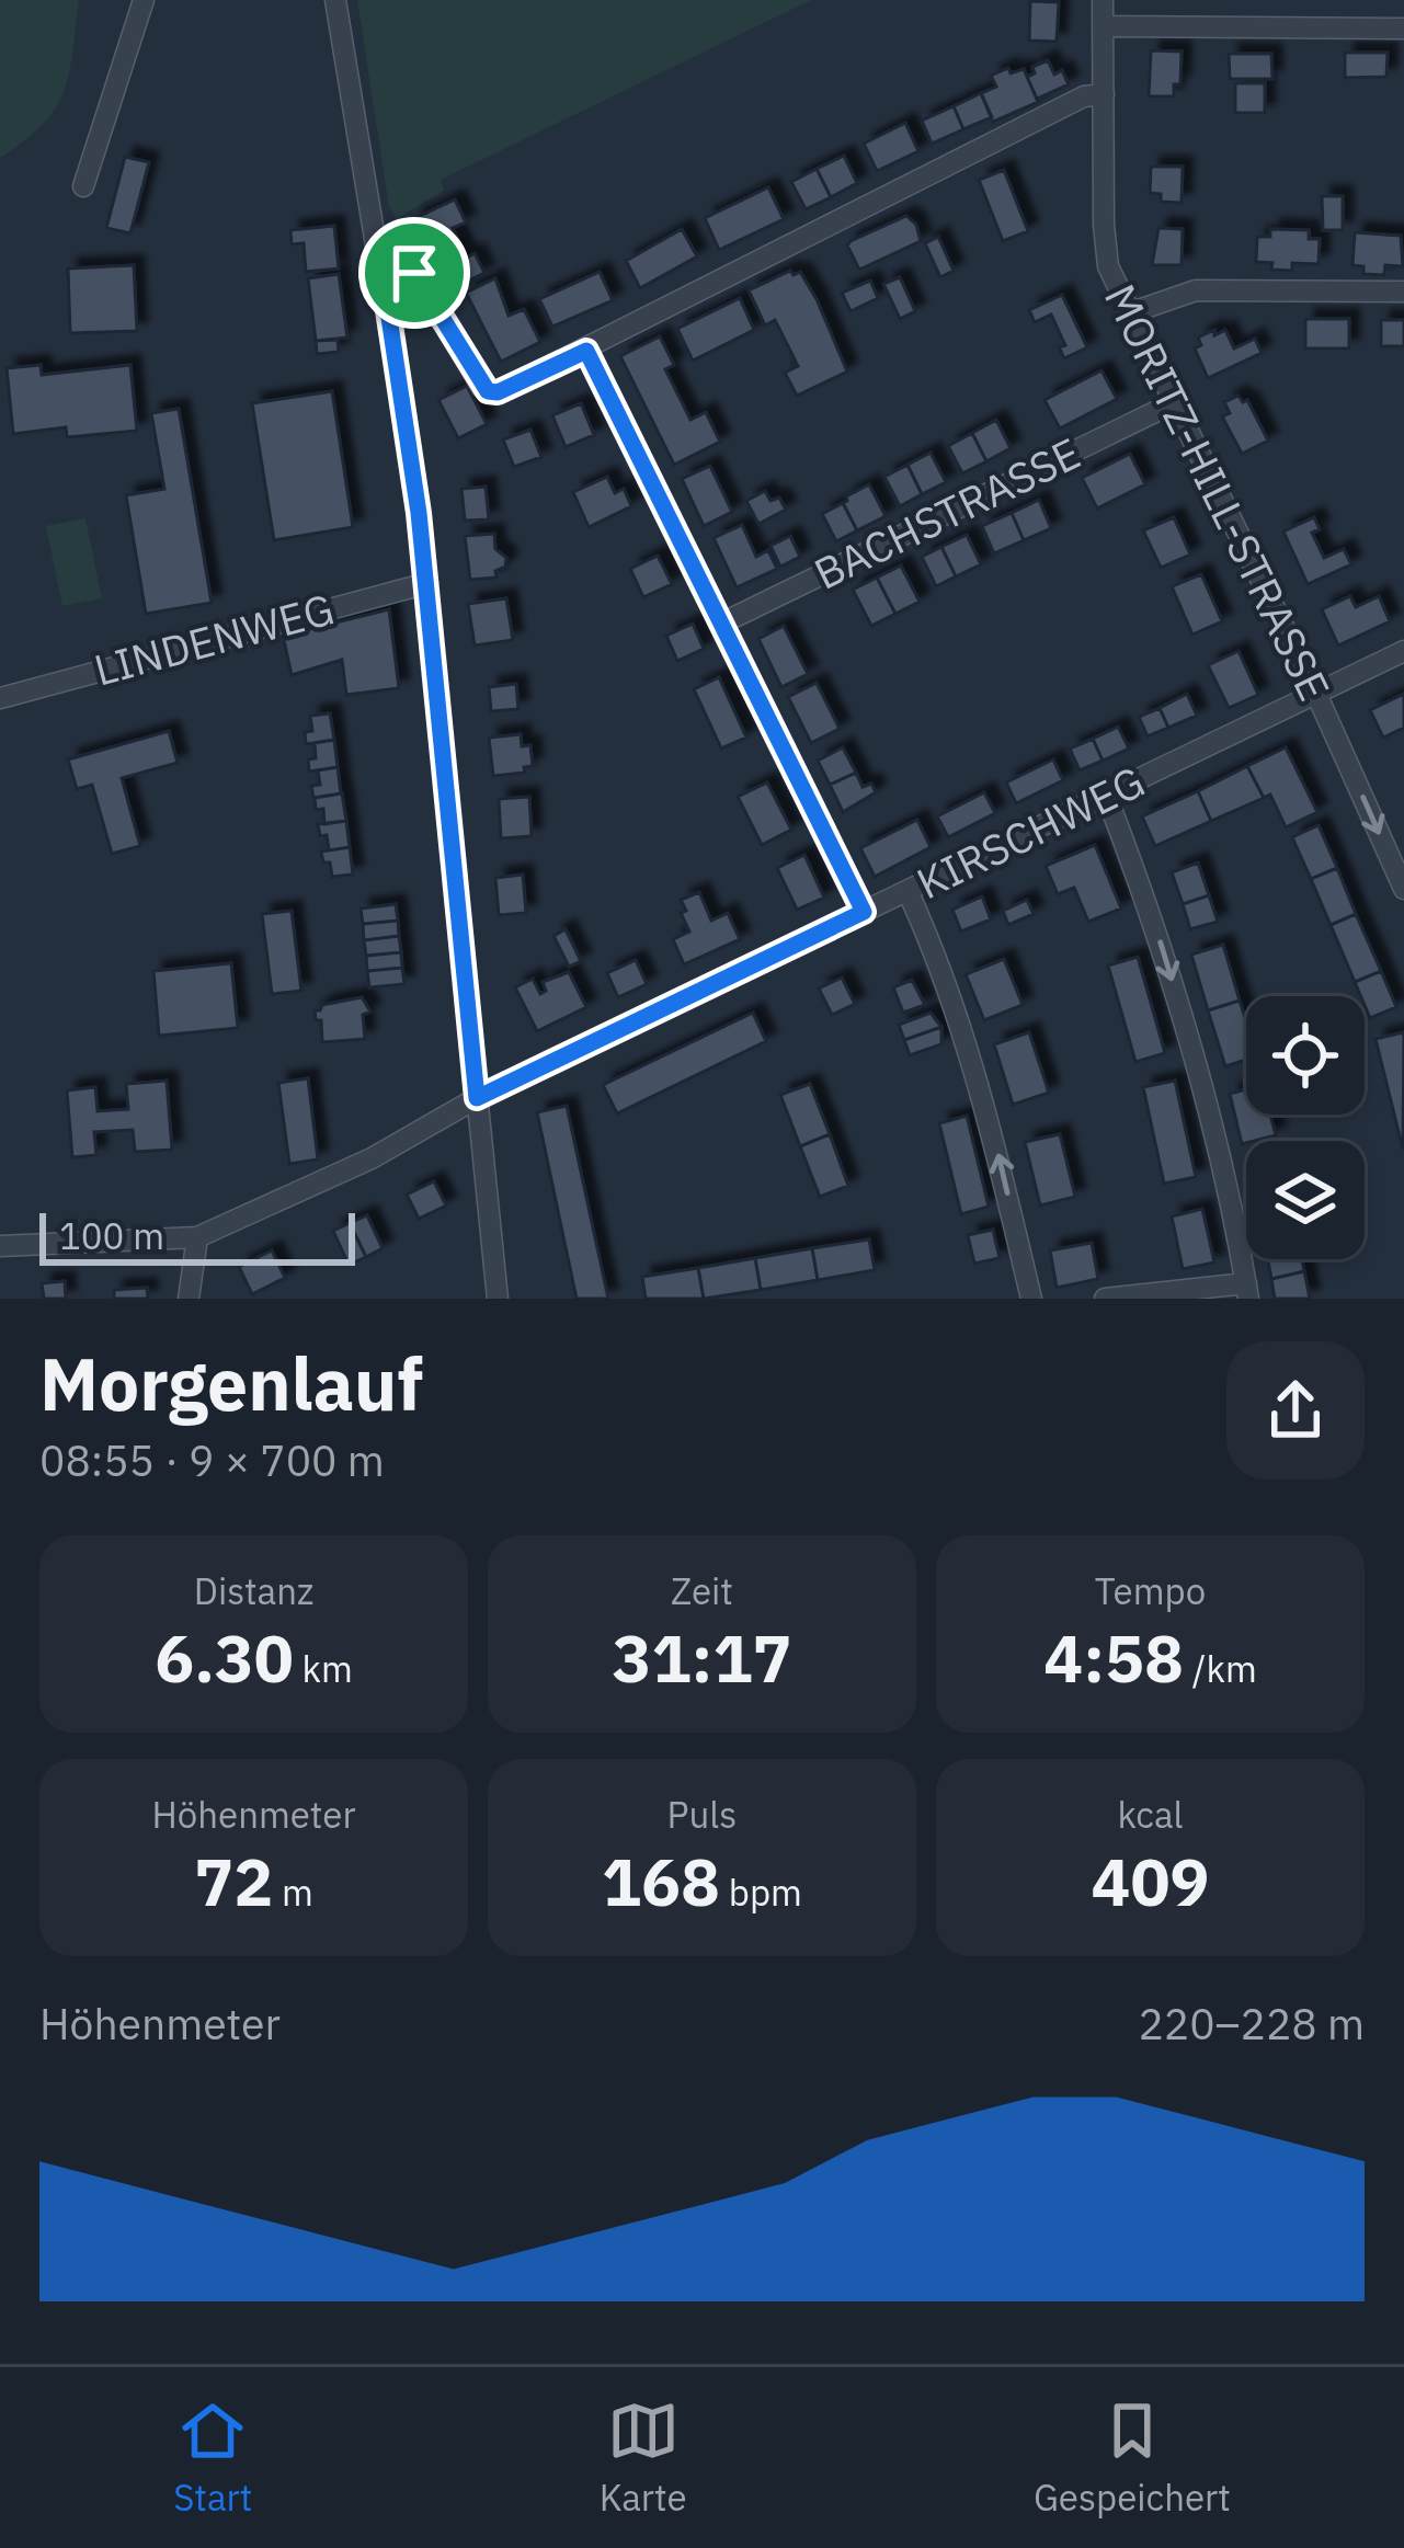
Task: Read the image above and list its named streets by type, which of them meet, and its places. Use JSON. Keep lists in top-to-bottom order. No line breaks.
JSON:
{"streets":{"street":["MORITZ-HILL-STRASSE","BACHSTRASSE","LINDENWEG","KIRSCHWEG"]},"crossings":[["MORITZ-HILL-STRASSE","BACHSTRASSE"],["MORITZ-HILL-STRASSE","KIRSCHWEG"]],"scale_bar":"100 m","page":{"scale":"100 m","heading":["Morgenlauf","08:55 · 9 × 700 m"],"stats":[["Distanz","6.30 km"],["Zeit","31:17"],["Tempo","4:58 /km"],["Höhenmeter","72 m"],["Puls","168 bpm"],["kcal","409"]],"chart":["Höhenmeter","220–228 m"],"tabs":["Start","Karte","Gespeichert"]}}
